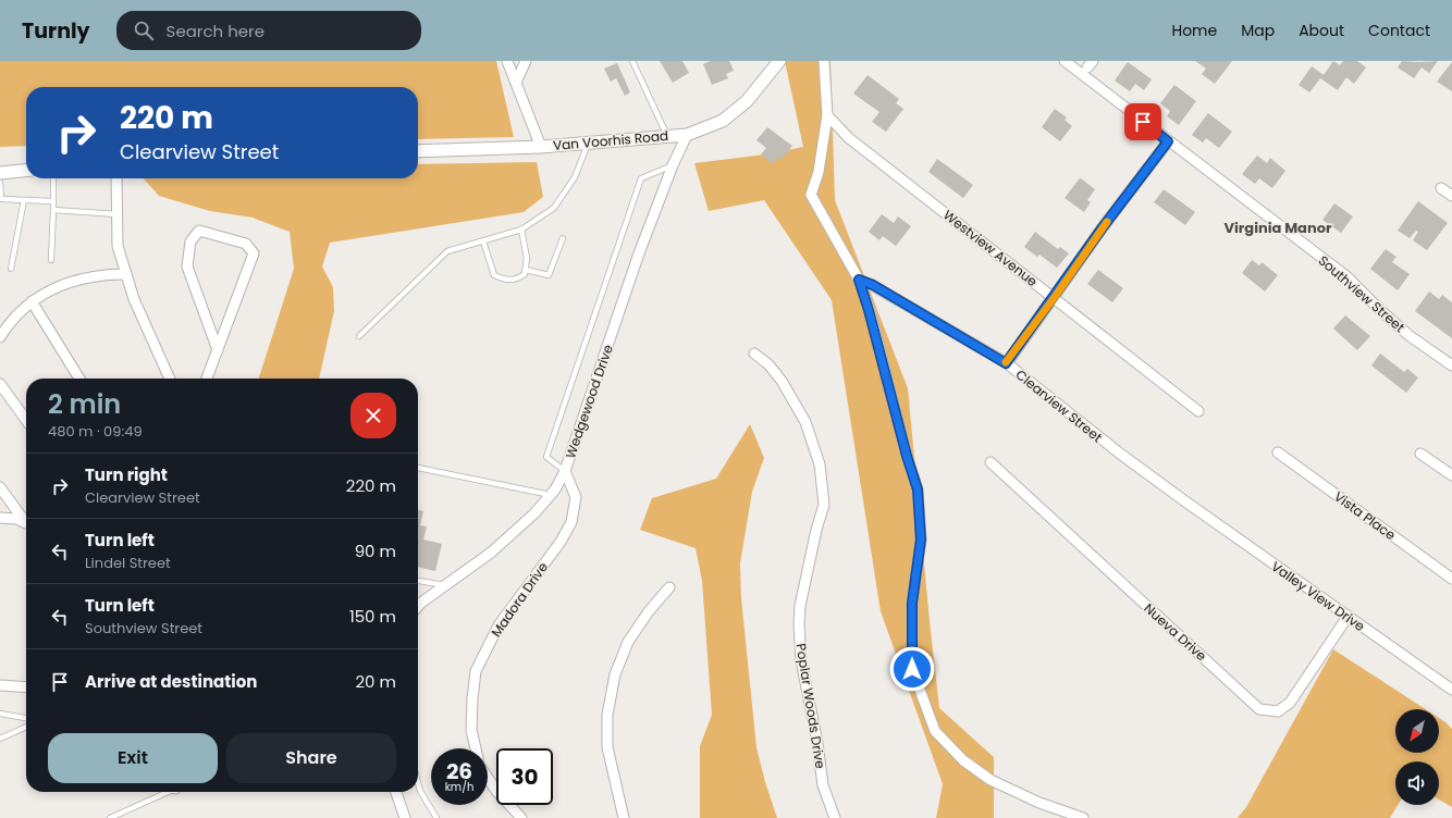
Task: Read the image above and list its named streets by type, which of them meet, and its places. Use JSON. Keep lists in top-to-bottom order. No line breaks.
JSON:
{"streets":{"street":["Van Voorhis Road","Westview Avenue","Southview Street","Wedgewood Drive","Clearview Street","Vista Place","Valley View Drive","Madora Drive","Nueva Drive","Poplar Woods Drive"]},"crossings":[["Van Voorhis Road","Wedgewood Drive"],["Wedgewood Drive","Madora Drive"],["Clearview Street","Valley View Drive"],["Valley View Drive","Nueva Drive"]],"districts":["Virginia Manor"],"north":"bottom left","page":{"header":"Turnly","search":"Search here","nav":["Home","Map","About","Contact"],"turn":["220 m","Clearview Street"],"heading":["2 min","480 m · 09:49"],"list":[{"name":"Turn right","note":"Clearview Street","value":"220 m"},{"name":"Turn left","note":"Lindel Street","value":"90 m"},{"name":"Turn left","note":"Southview Street","value":"150 m"},{"name":"Arrive at destination","value":"20 m"}],"buttons":["Exit","Share"],"speed":"26 km/h","limit":"30"}}
